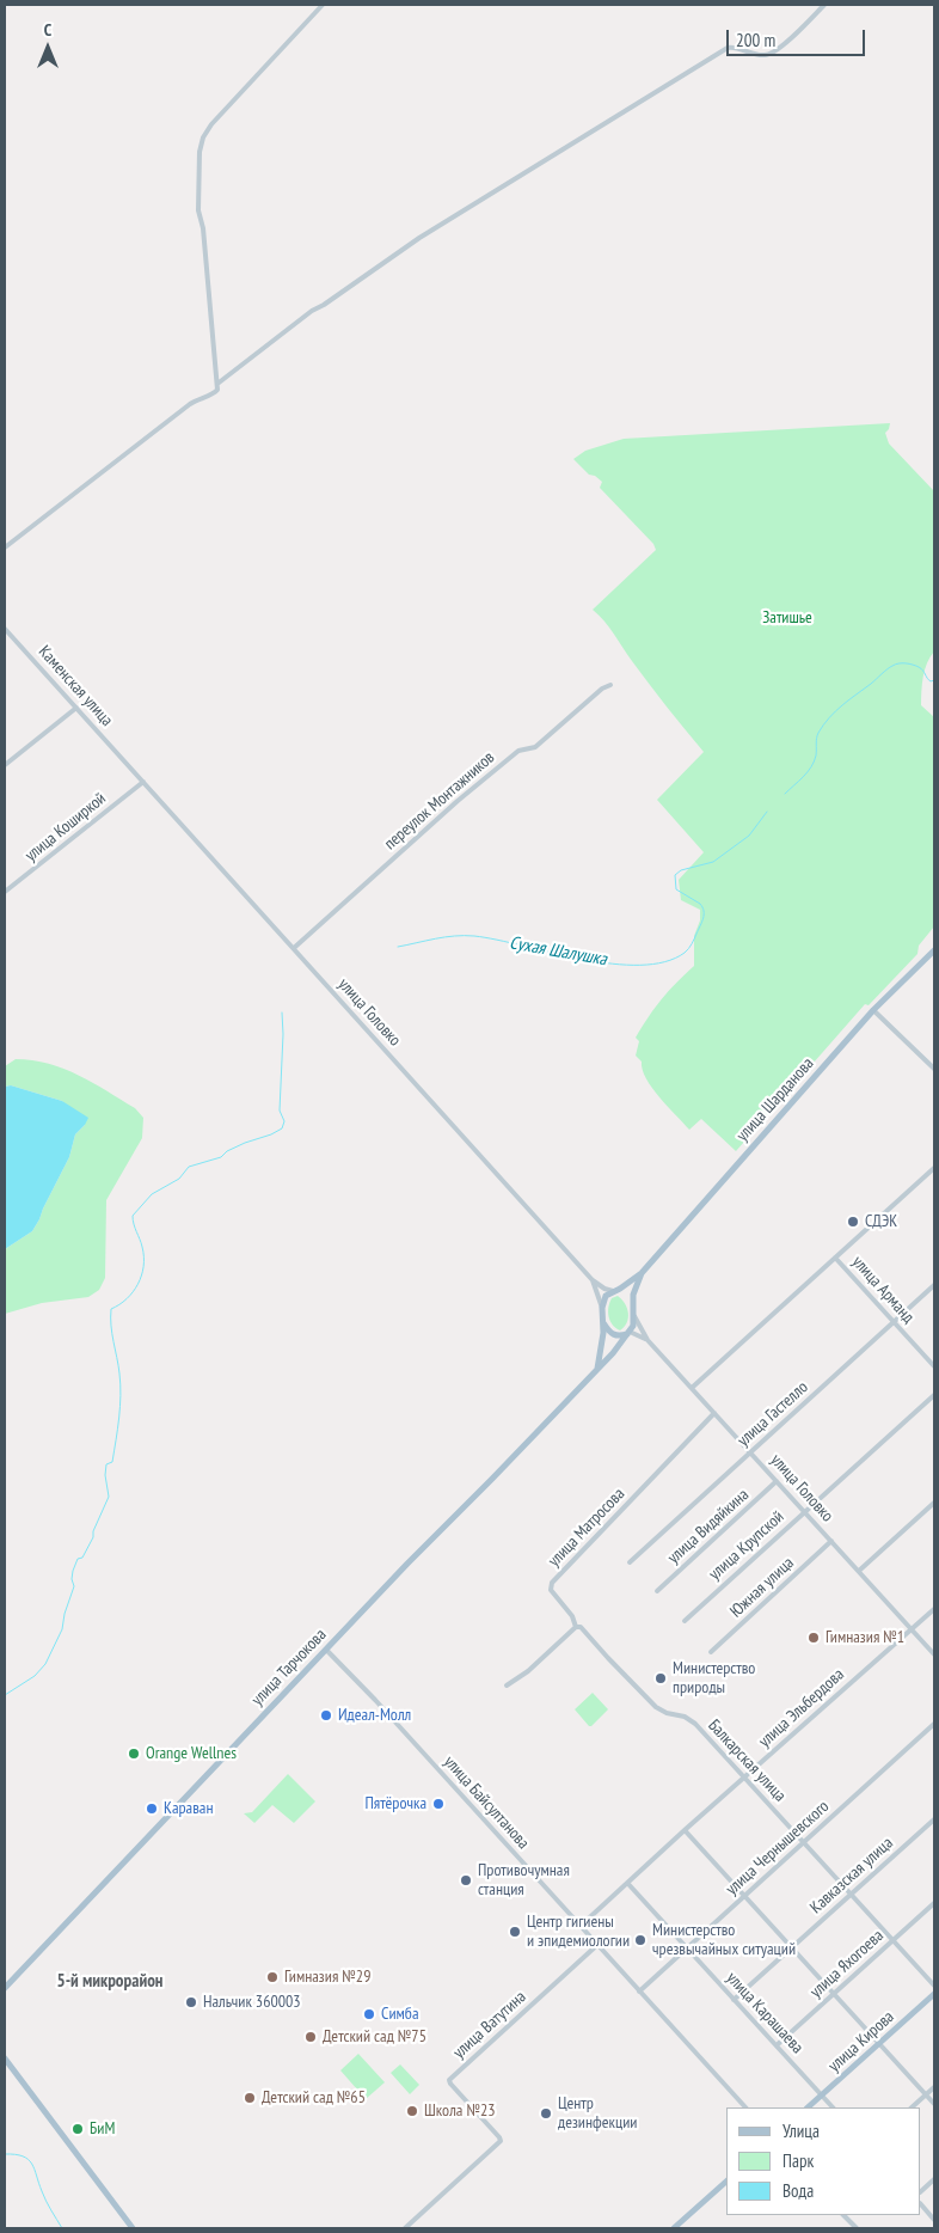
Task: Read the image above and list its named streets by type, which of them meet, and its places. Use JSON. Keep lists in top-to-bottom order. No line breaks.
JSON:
{"streets":{"main road":["улица Шарданова","улица Тарчокова","улица Кирова"],"street":["Каменская улица","переулок Монтажников","улица Коширкой","улица Головко","улица Арманд","улица Гастелло","улица Видяйкина","улица Матросова","улица Крупской","Южная улица","улица Эльбердова","Балкарская улица","улица Байсултанова","улица Чернышевского","Кавказская улица","улица Яхогоева","улица Карашаева","улица Ватутина"]},"crossings":[["Каменская улица","улица Головко"],["переулок Монтажников","улица Головко"],["улица Коширкой","улица Головко"],["улица Головко","улица Гастелло"],["улица Головко","улица Видяйкина"],["улица Головко","улица Матросова"],["улица Головко","улица Крупской"],["улица Головко","Южная улица"],["улица Головко","улица Эльбердова"],["улица Арманд","улица Гастелло"],["улица Матросова","Балкарская улица"],["улица Тарчокова","улица Байсултанова"],["улица Эльбердова","Балкарская улица"],["улица Эльбердова","улица Байсултанова"],["улица Эльбердова","улица Карашаева"],["Балкарская улица","улица Чернышевского"],["Балкарская улица","Кавказская улица"],["Балкарская улица","улица Яхогоева"],["улица Байсултанова","улица Чернышевского"],["улица Байсултанова","улица Ватутина"],["улица Чернышевского","улица Карашаева"],["Кавказская улица","улица Карашаева"],["улица Яхогоева","улица Карашаева"],["улица Карашаева","улица Кирова"]],"districts":["5-й микрорайон"],"water":["Сухая Шалушка"],"parks":["Затишье"],"places":["СДЭК","Гимназия №1","Министерство природы","Идеал-Молл","Orange Wellnes","Пятёрочка","Караван","Противочумная станция","Центр гигиены и эпидемиологии","Министерство чрезвычайных ситуаций","Гимназия №29","Нальчик 360003","Симба","Детский сад №75","Детский сад №65","Школа №23","Центр дезинфекции","БиМ"],"legend":["Улица","Парк","Вода"],"scale_bar":"200 m","north":"top"}
